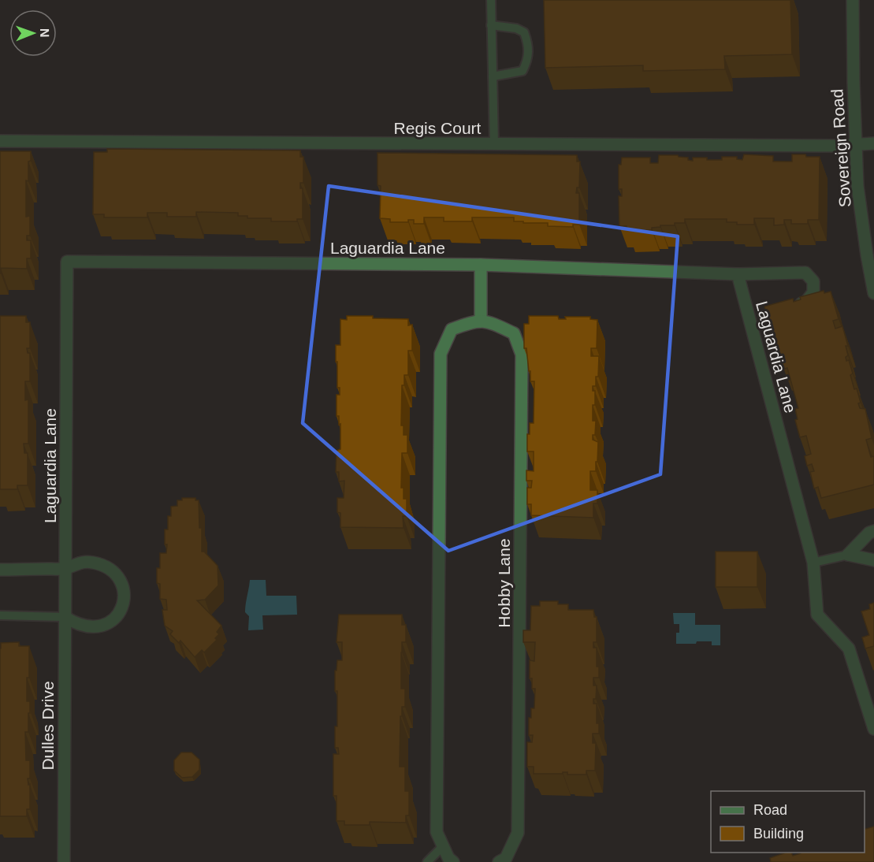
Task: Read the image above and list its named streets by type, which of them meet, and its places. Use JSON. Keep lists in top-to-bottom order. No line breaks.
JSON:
{"streets":{"street":["Regis Court","Sovereign Road","Laguardia Lane","Hobby Lane","Dulles Drive"]},"crossings":[["Regis Court","Sovereign Road"],["Laguardia Lane","Dulles Drive"]],"legend":["Road","Building"],"north":"right"}
